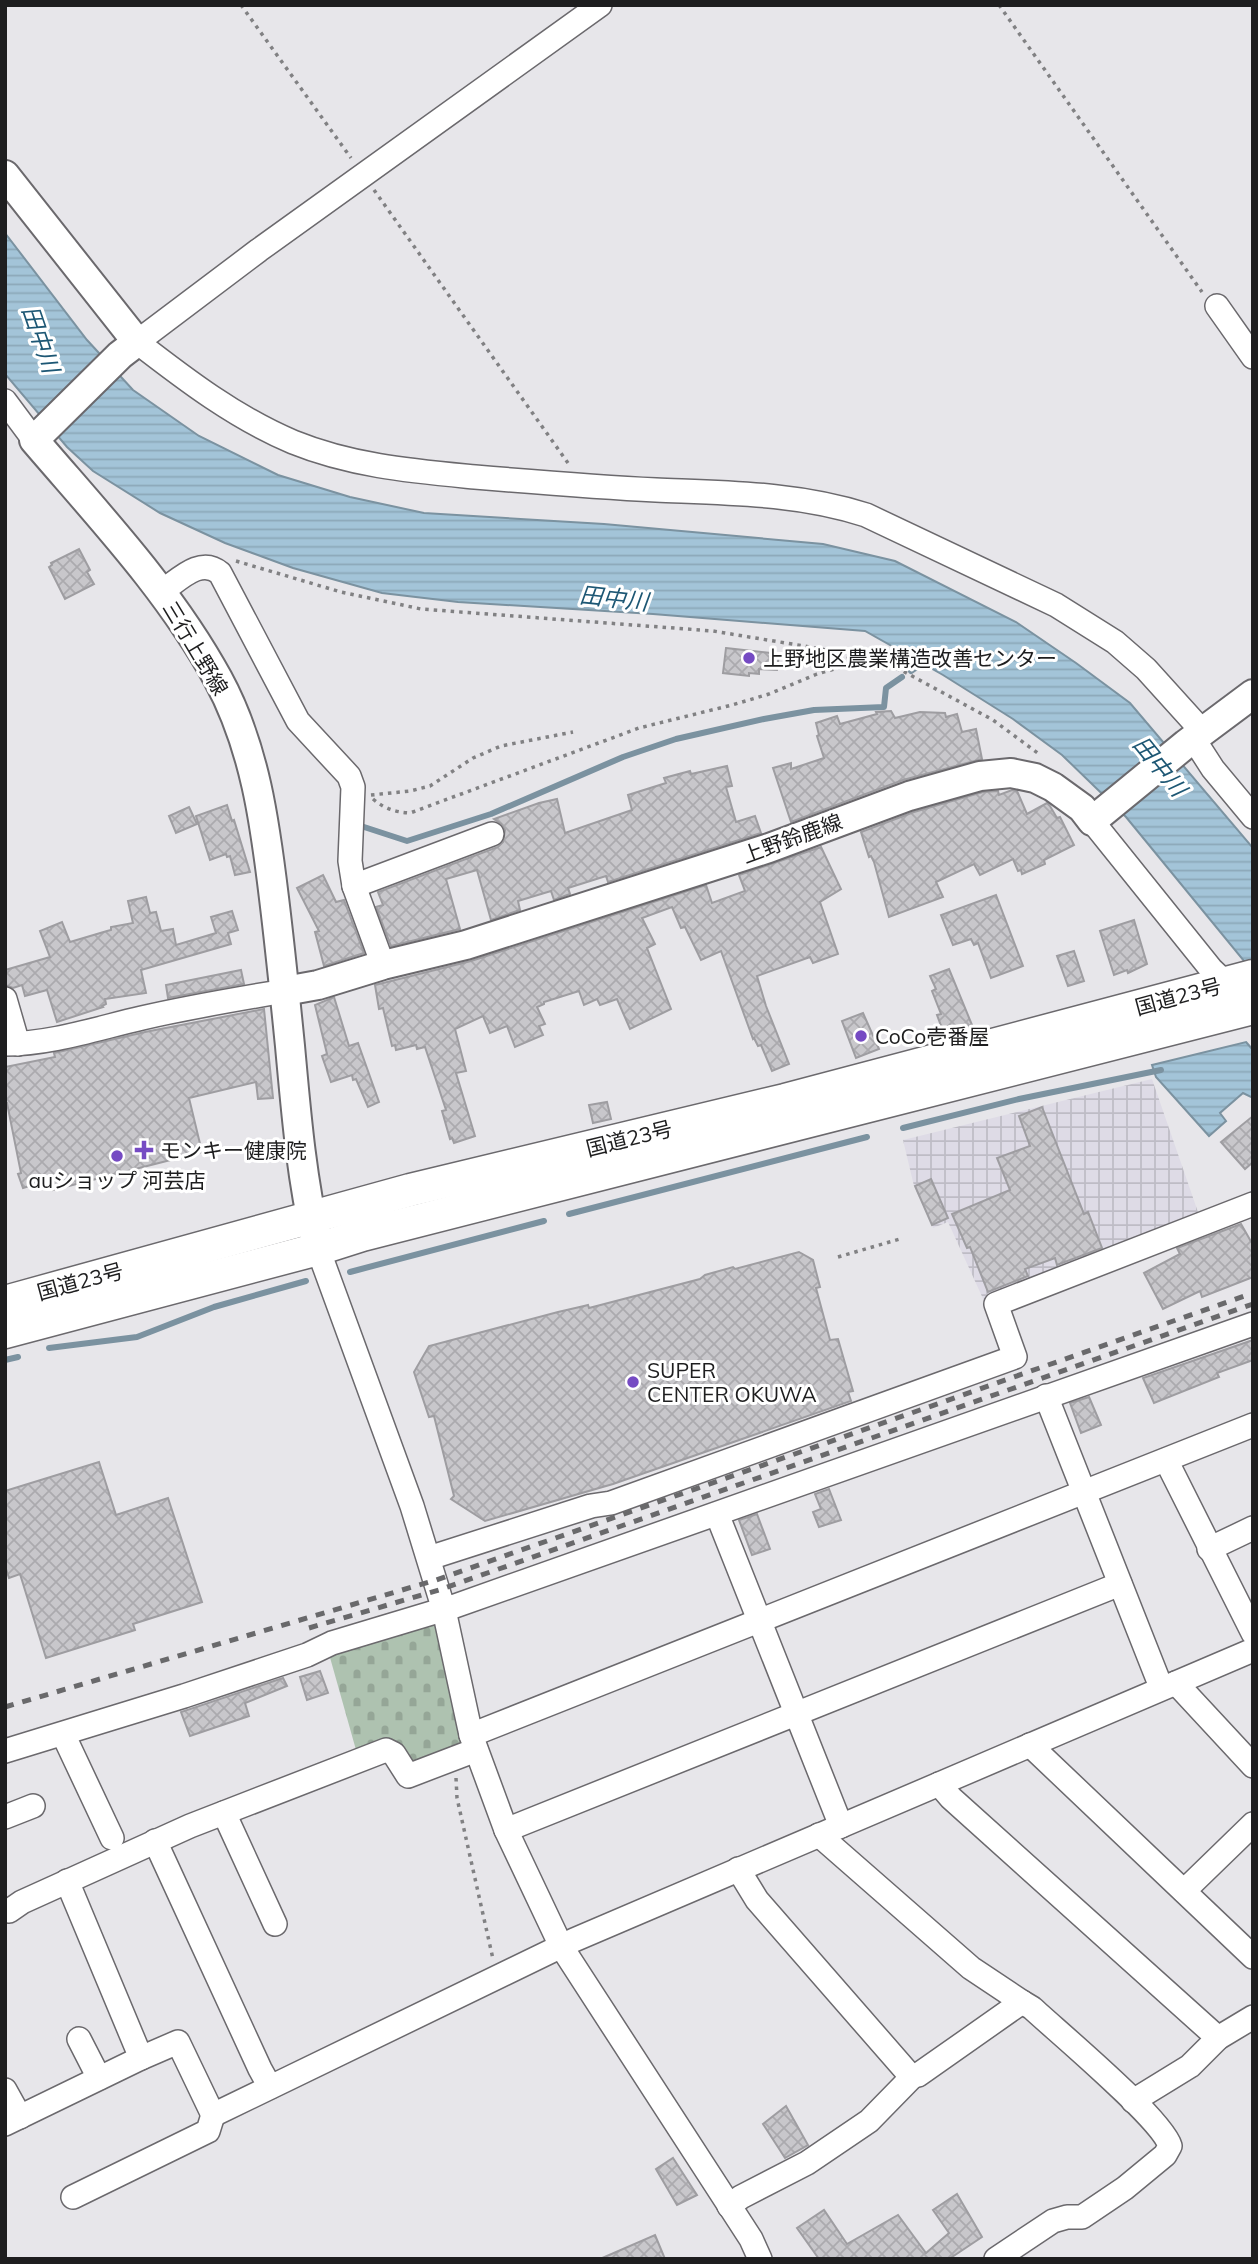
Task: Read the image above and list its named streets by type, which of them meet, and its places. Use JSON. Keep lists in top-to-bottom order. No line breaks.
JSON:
{"streets":{"highway":["国道23号"],"main road":["三行上野線","上野鈴鹿線"]},"crossings":[["三行上野線","上野鈴鹿線"],["三行上野線","国道23号"]],"water":["田中川"],"places":{"other":["上野地区農業構造改善センター","CoCo壱番屋","auショップ 河芸店","SUPER CENTER OKUWA"],"health":["モンキー健康院"]}}
